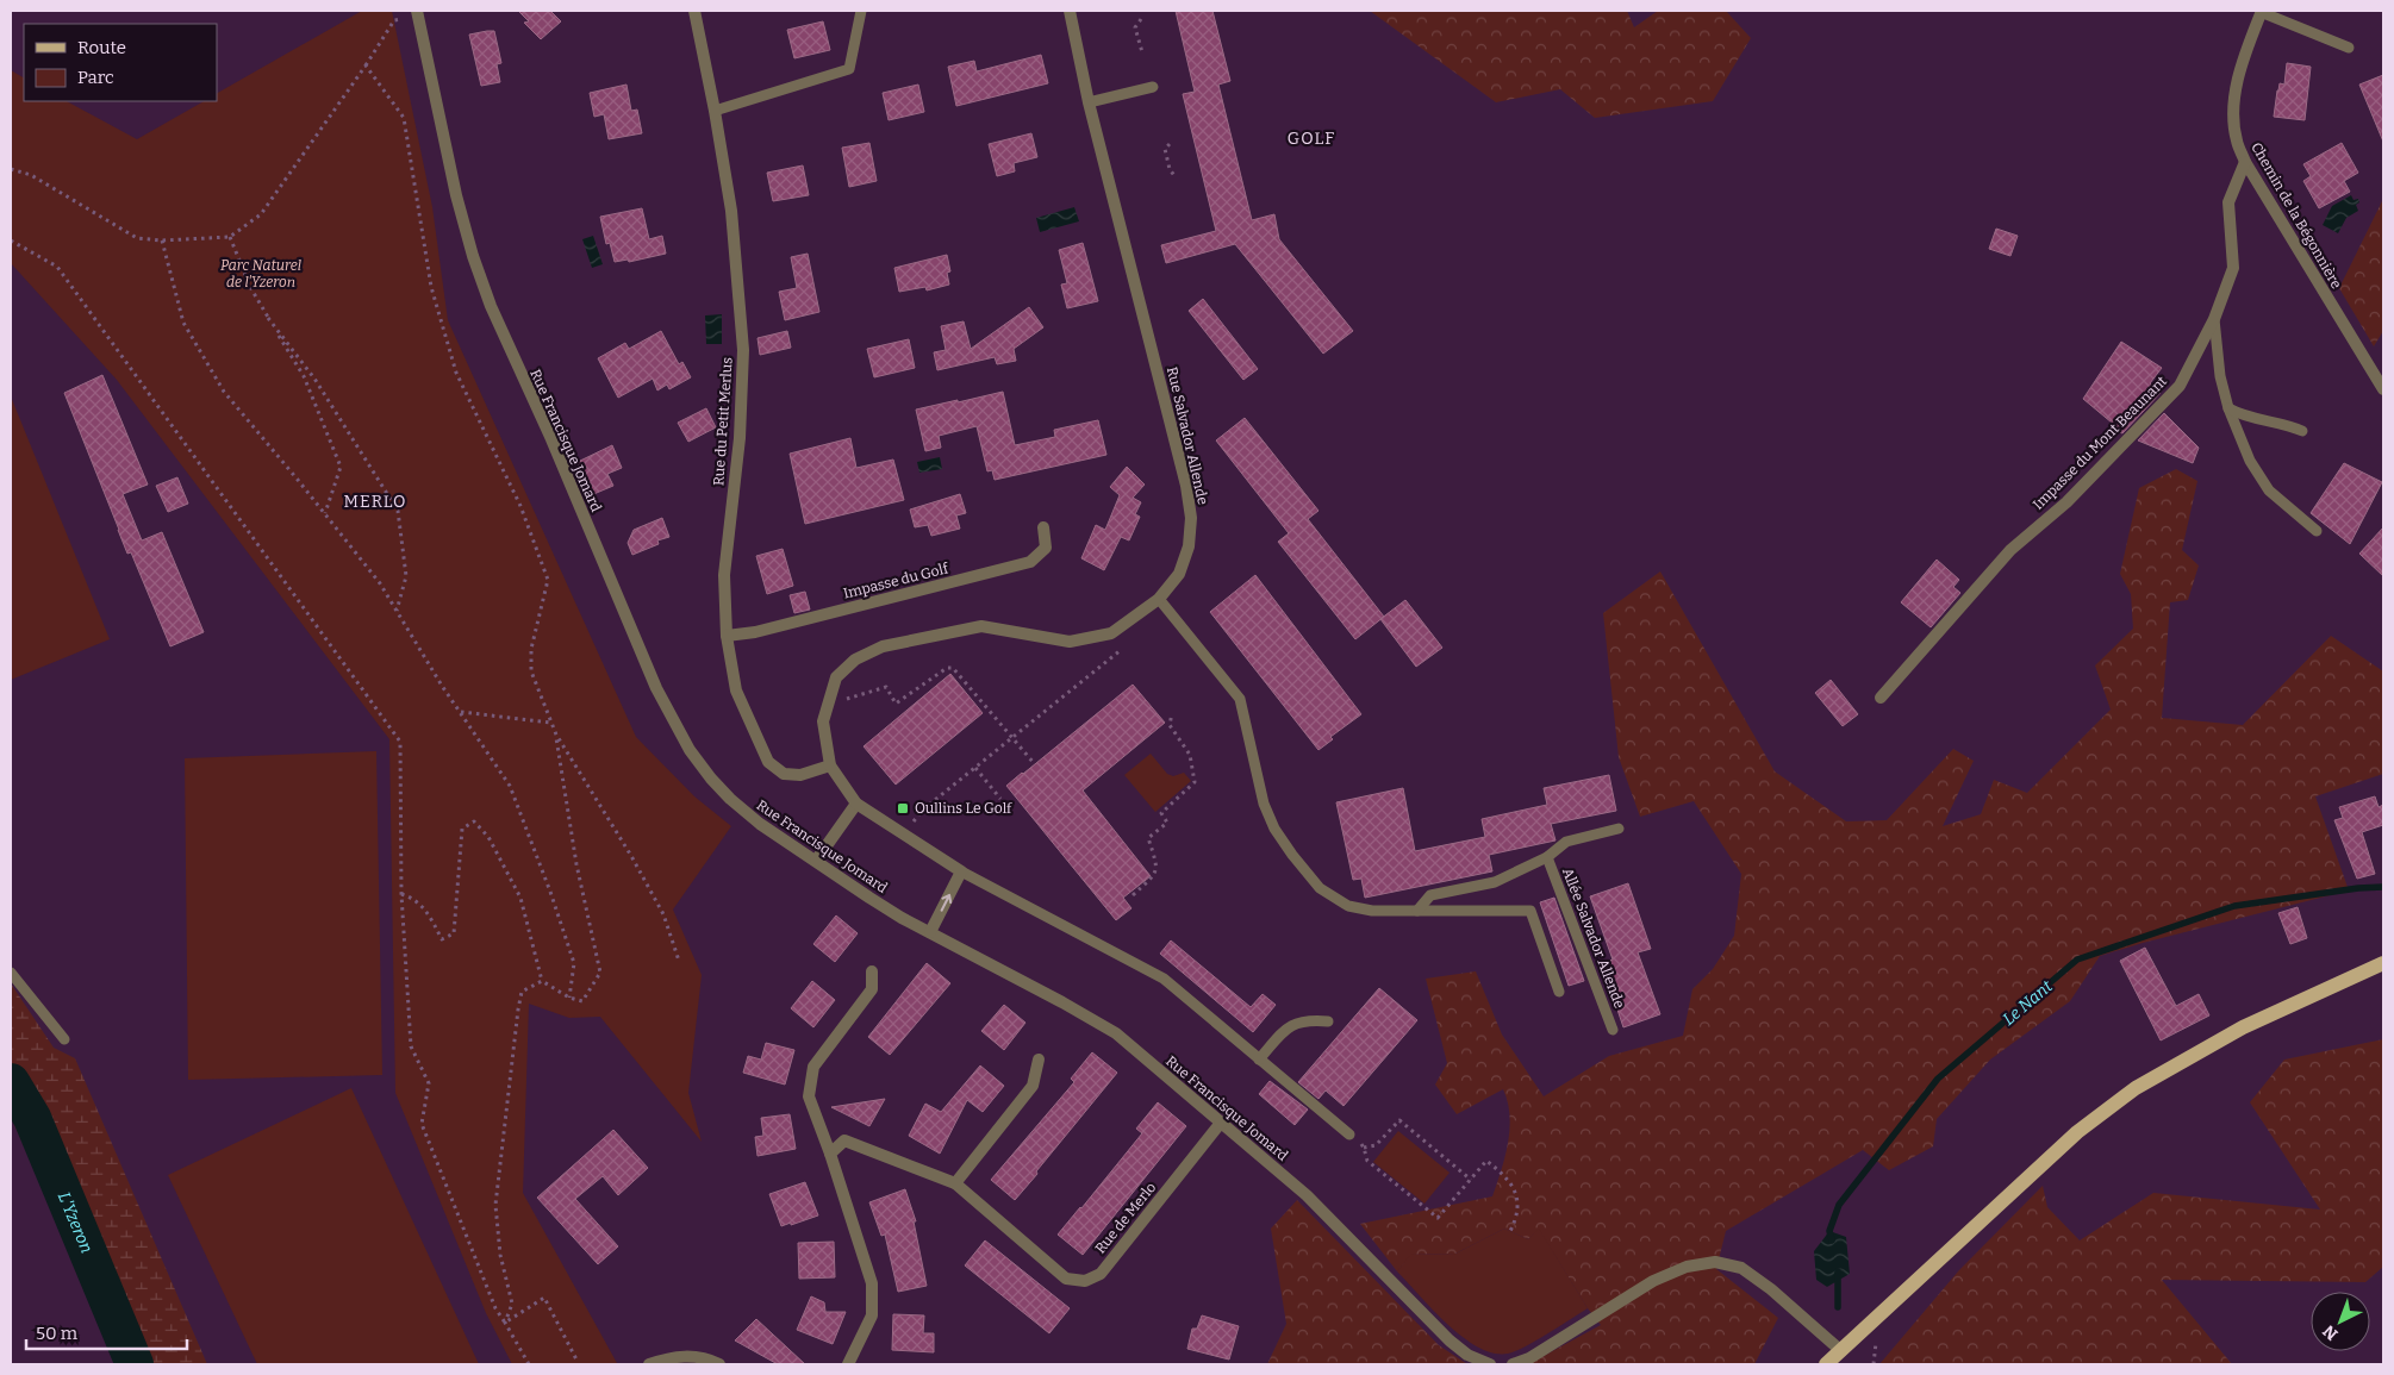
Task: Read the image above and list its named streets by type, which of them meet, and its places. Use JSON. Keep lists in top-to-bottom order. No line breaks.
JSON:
{"streets":{"street":["Chemin de la Bégonnière","Rue du Petit Merlus","Rue Salvador Allende","Rue Francisque Jomard","Impasse du Mont Beaunant","Impasse du Golf","Rue de Merlo"],"lane":["Allée Salvador Allende"]},"crossings":[["Chemin de la Bégonnière","Impasse du Mont Beaunant"],["Rue du Petit Merlus","Rue Salvador Allende"],["Rue du Petit Merlus","Impasse du Golf"],["Rue Francisque Jomard","Rue de Merlo"]],"districts":["GOLF","MERLO"],"water":["Le Nant","L'Yzeron"],"parks":["Parc Naturel de l'Yzeron"],"places":{"transit":["Oullins Le Golf"]},"legend":["Route","Parc"],"scale_bar":"50 m","north":"bottom left"}
